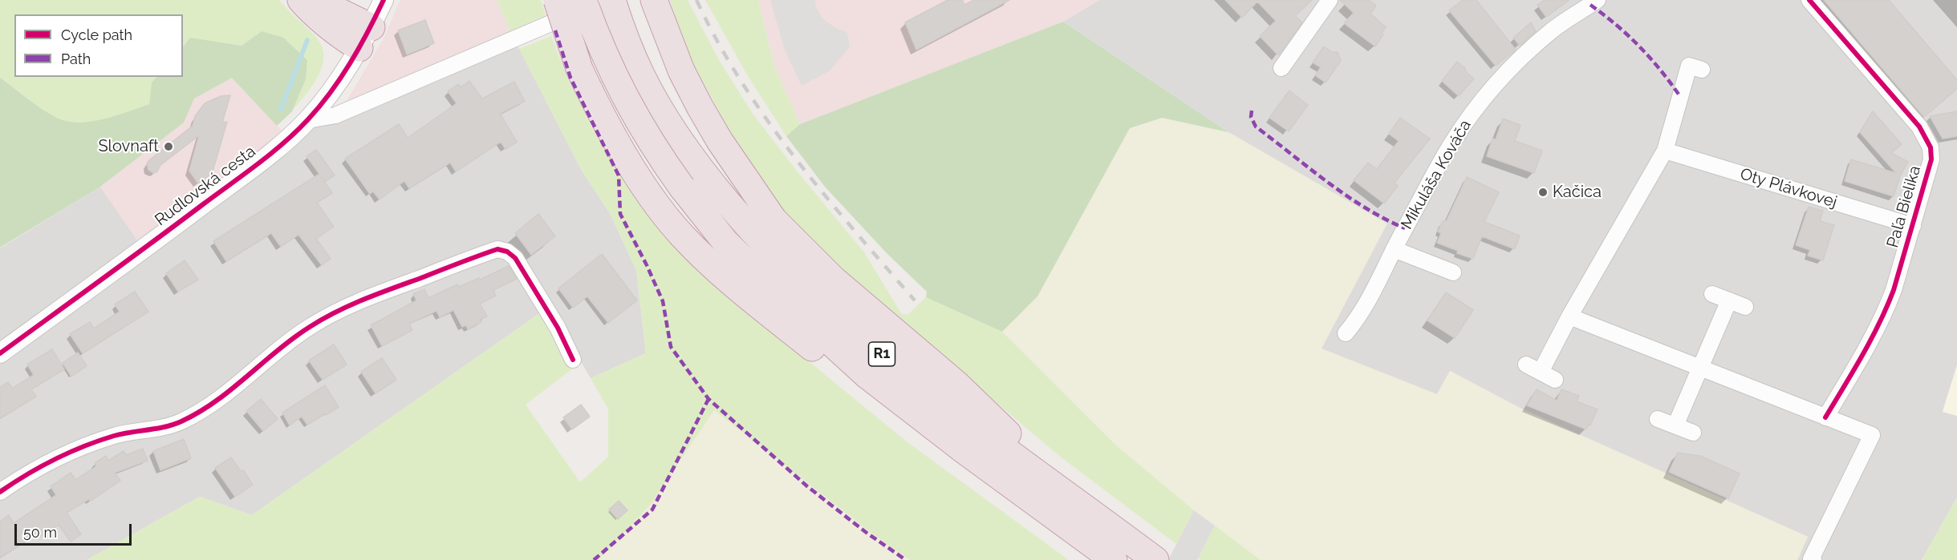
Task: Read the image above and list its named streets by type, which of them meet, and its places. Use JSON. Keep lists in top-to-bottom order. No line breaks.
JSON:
{"streets":{"highway":["R1"],"street":["Mikuláša Kováča","Rudlovská cesta","Oty Plávkovej","Paľa Bielika"]},"crossings":[["Oty Plávkovej","Paľa Bielika"]],"places":["Slovnaft","Kačica"],"legend":["Cycle path","Path"],"scale_bar":"50 m"}
